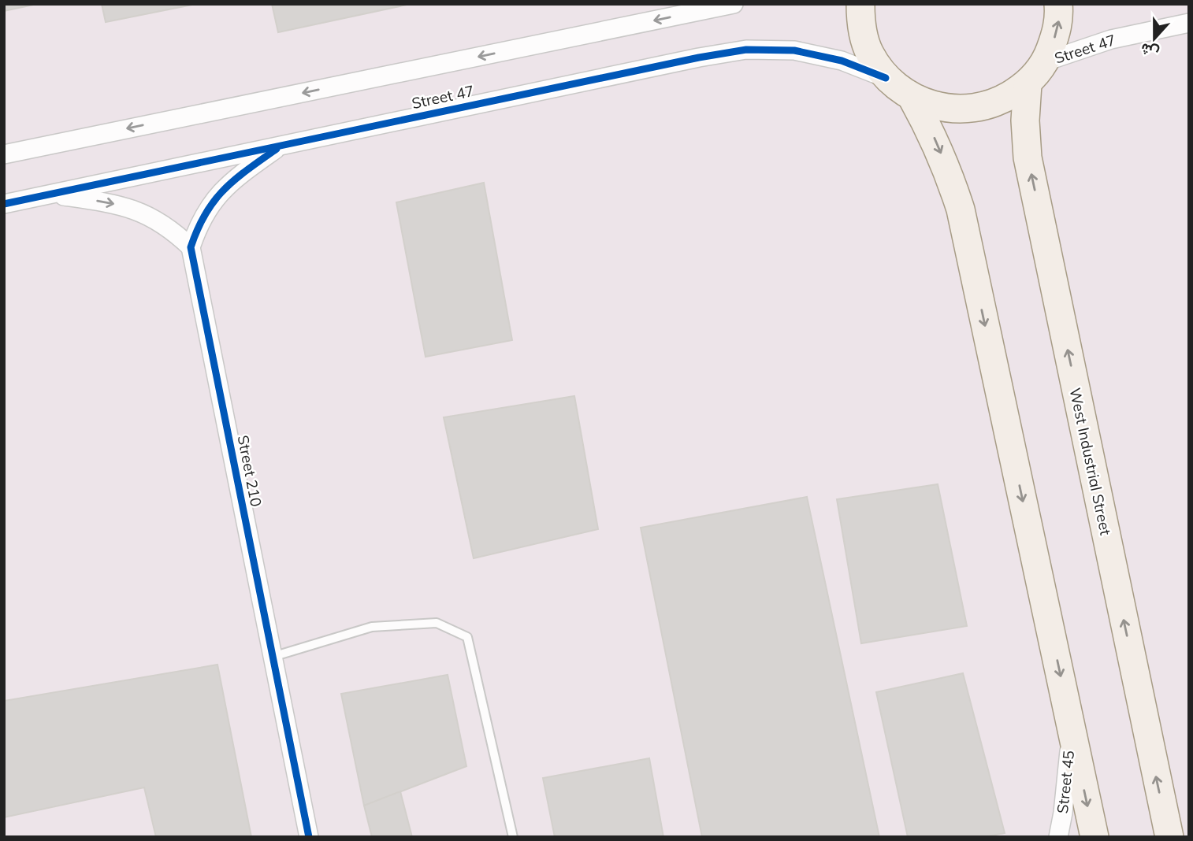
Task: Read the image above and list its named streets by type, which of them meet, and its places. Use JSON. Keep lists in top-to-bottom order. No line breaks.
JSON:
{"streets":{"main road":["West Industrial Street"],"street":["Street 47","Street 210","Street 45"]},"north":"bottom"}
